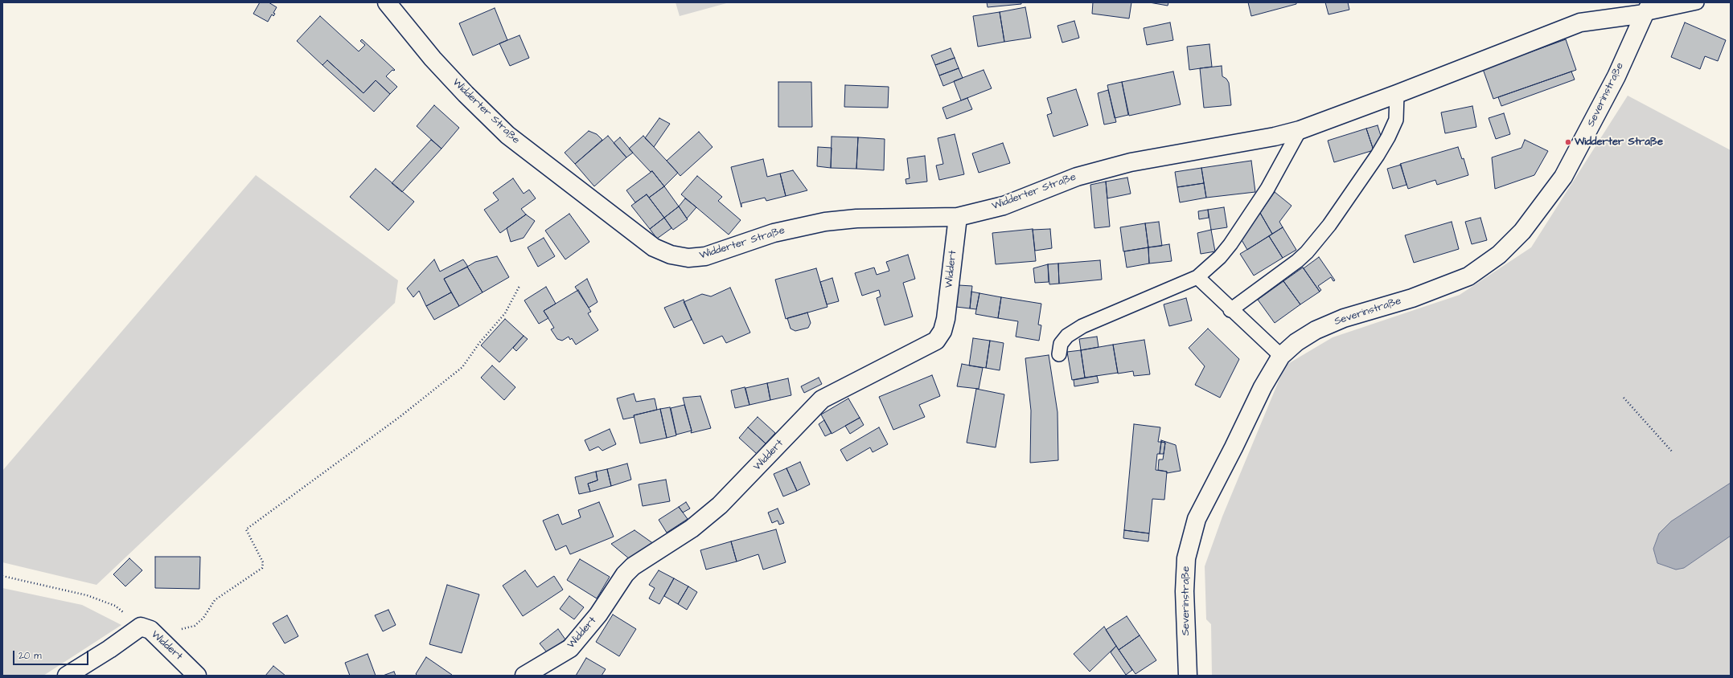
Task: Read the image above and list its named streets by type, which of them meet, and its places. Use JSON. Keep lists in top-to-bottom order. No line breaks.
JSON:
{"streets":{"street":["Severinstraße","Widderter Straße","Widdert"]},"crossings":[["Severinstraße","Widderter Straße"],["Widderter Straße","Widdert"]],"places":["Widderter Straße"],"scale_bar":"20 m"}
